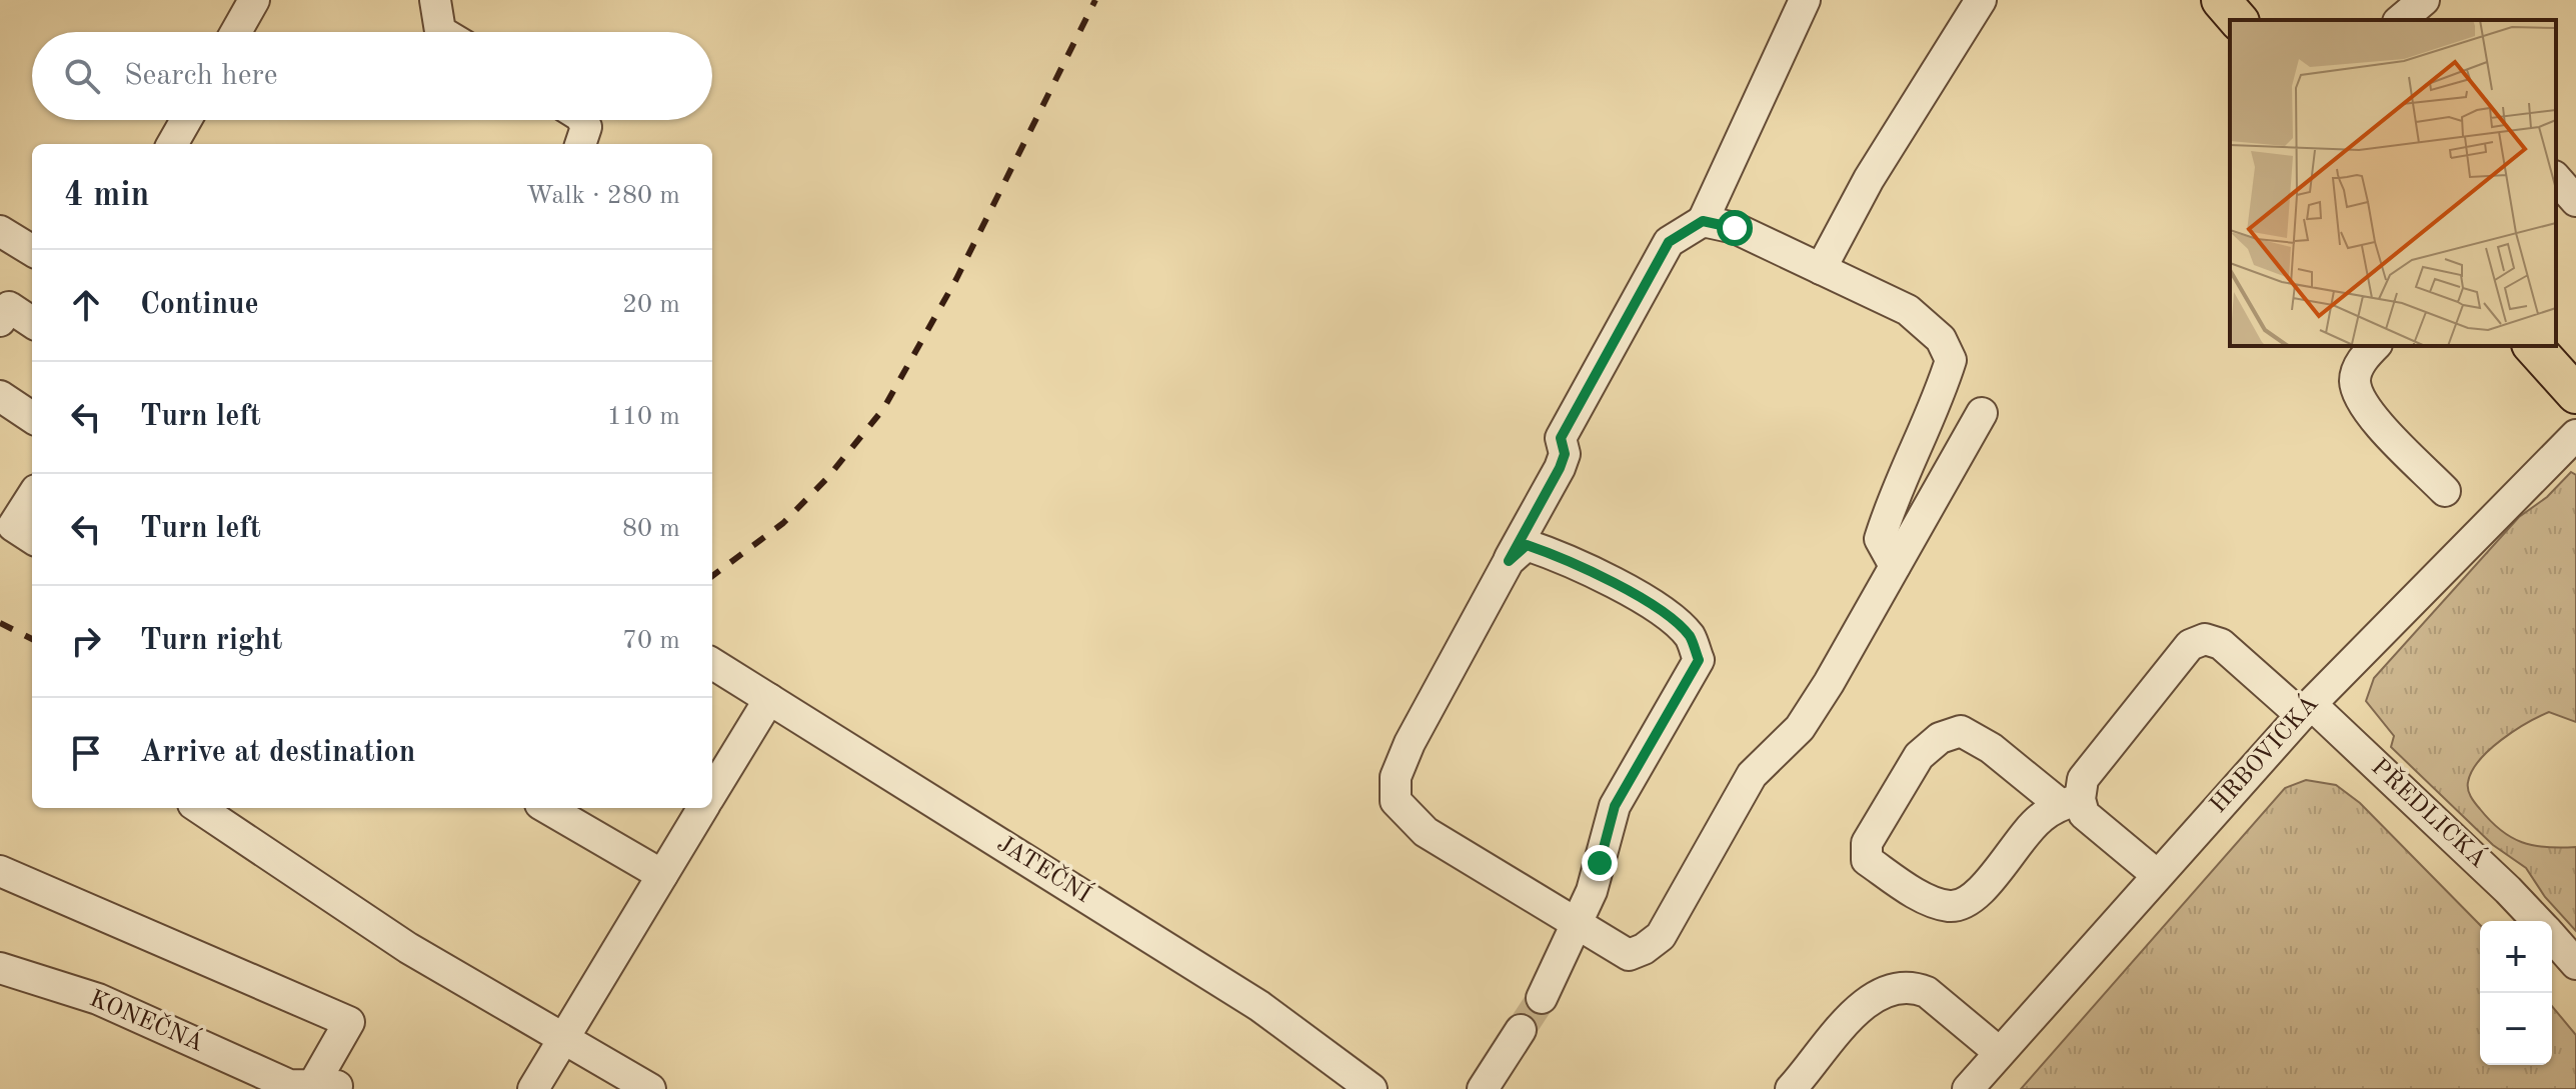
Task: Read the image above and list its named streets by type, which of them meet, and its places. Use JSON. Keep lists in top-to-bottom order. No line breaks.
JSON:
{"streets":{"street":["HRBOVICKÁ","PŘEDLICKÁ","JATEČNÍ","KONEČNÁ"]},"crossings":[["HRBOVICKÁ","PŘEDLICKÁ"]],"page":{"search":"Search here","heading":["4 min","Walk · 280 m"],"list":[["Continue","20 m"],["Turn left","110 m"],["Turn left","80 m"],["Turn right","70 m"],"Arrive at destination"],"map_buttons":["+","−"]}}
